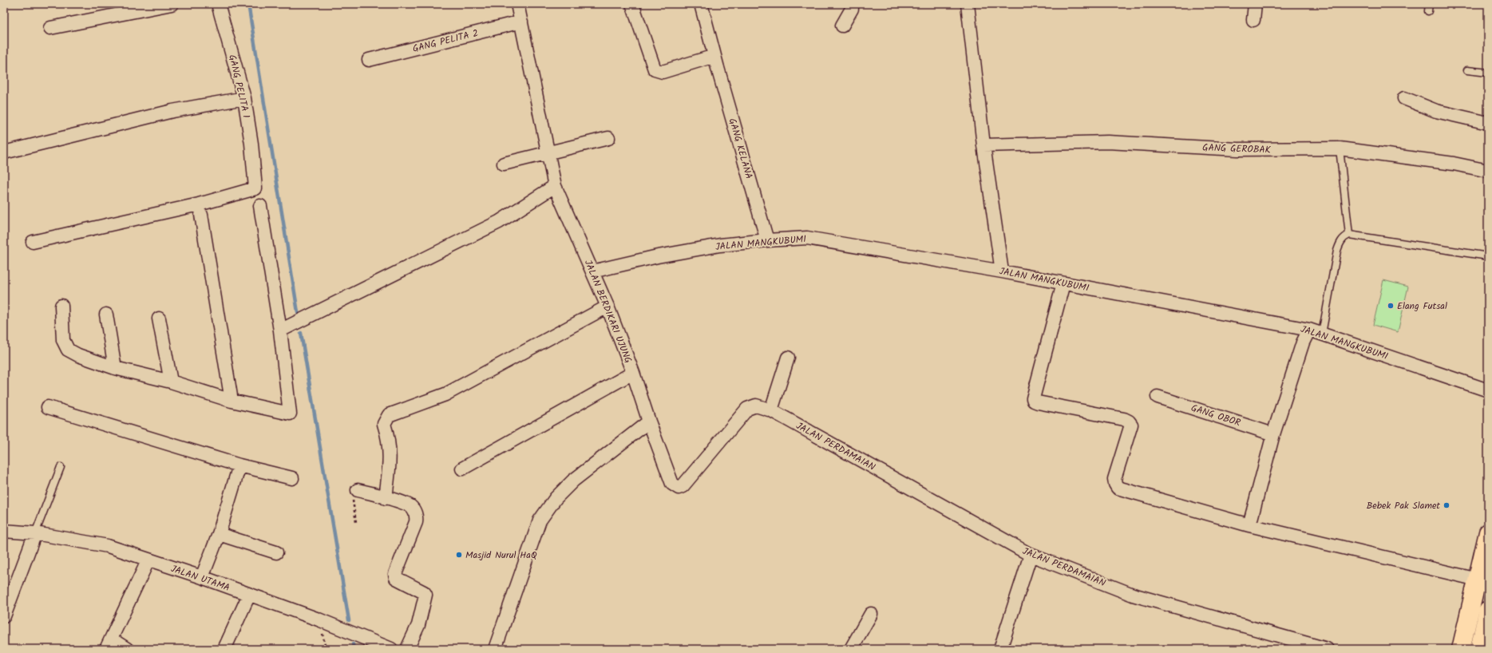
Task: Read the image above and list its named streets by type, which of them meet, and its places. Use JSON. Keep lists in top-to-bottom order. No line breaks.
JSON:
{"streets":{"street":["GANG PELITA 2","GANG PELITA 1","GANG KELANA","GANG GEROBAK","JALAN MANGKUBUMI","JALAN BERDIKARI UJUNG","GANG OBOR","JALAN PERDAMAIAN","JALAN UTAMA"]},"crossings":[["GANG PELITA 2","JALAN BERDIKARI UJUNG"],["GANG KELANA","JALAN MANGKUBUMI"],["JALAN MANGKUBUMI","JALAN BERDIKARI UJUNG"],["JALAN BERDIKARI UJUNG","JALAN PERDAMAIAN"]],"places":["Elang Futsal","Bebek Pak Slamet","Masjid Nurul HaQ"]}
